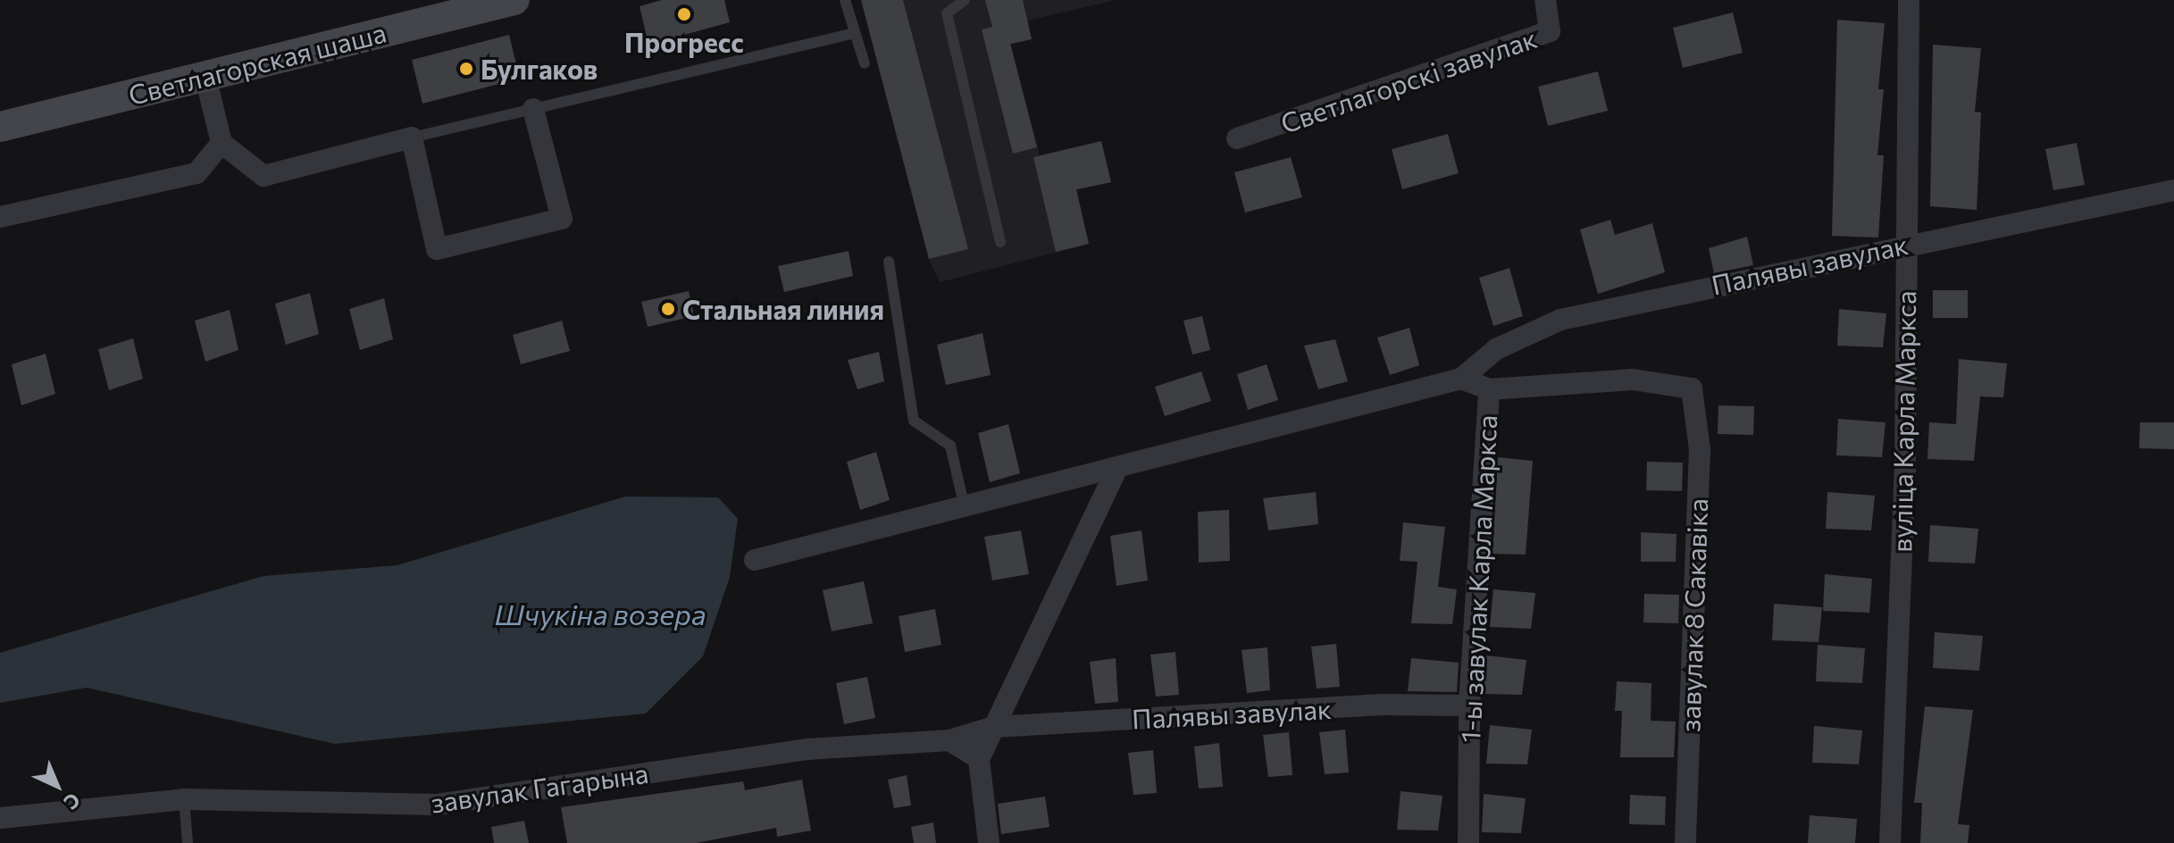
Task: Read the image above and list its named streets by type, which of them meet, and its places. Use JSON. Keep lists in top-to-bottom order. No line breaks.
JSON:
{"streets":{"main road":["Светлагорская шаша"],"street":["Светлагорскі завулак","Палявы завулак","вуліца Карла Маркса","1-ы завулак Карла Маркса","завулак 8 Сакавіка","завулак Гагарына"]},"crossings":[["Палявы завулак","вуліца Карла Маркса"],["Палявы завулак","1-ы завулак Карла Маркса"],["Палявы завулак","завулак Гагарына"],["1-ы завулак Карла Маркса","завулак 8 Сакавіка"]],"water":["Шчукіна возера"],"places":["Прогресс","Булгаков","Стальная линия"],"north":"bottom right"}
